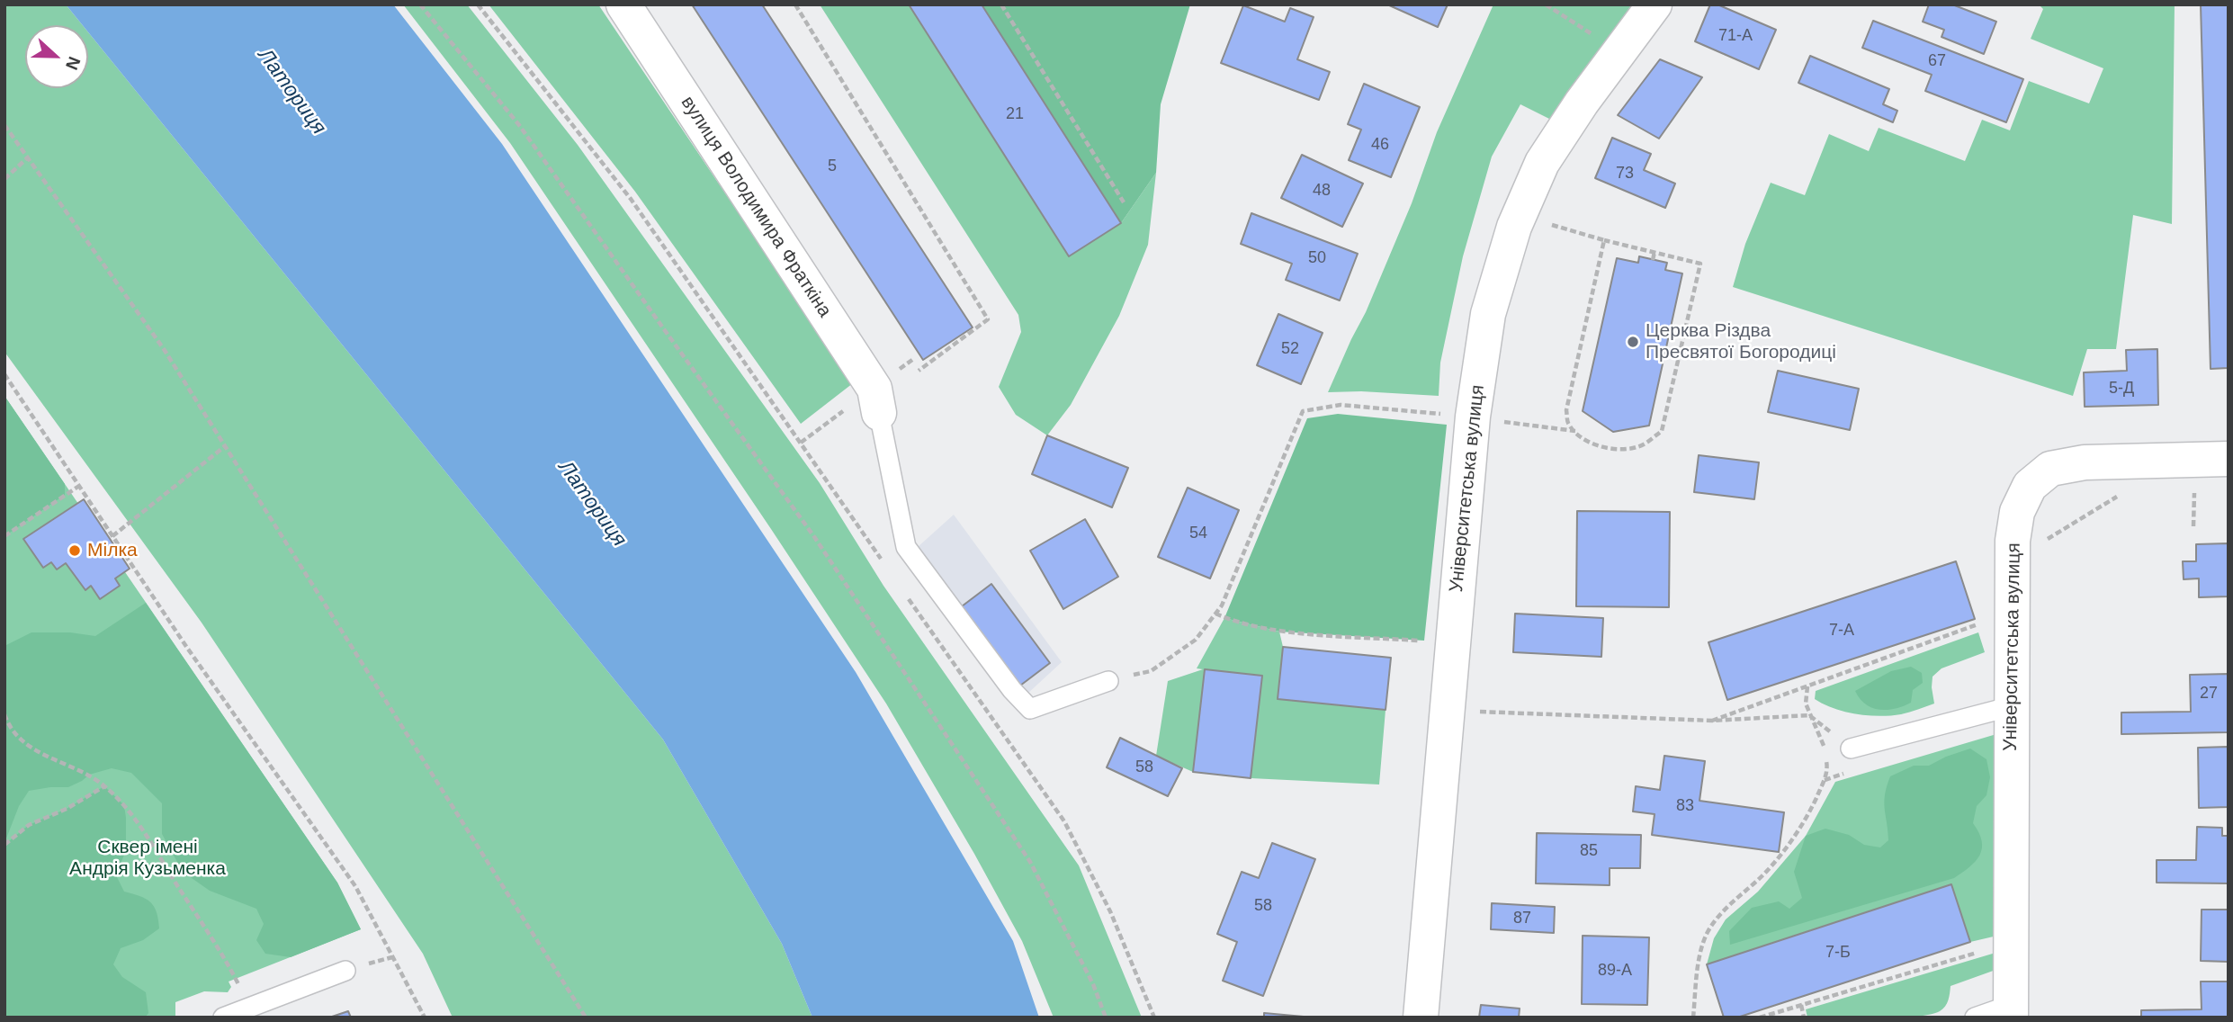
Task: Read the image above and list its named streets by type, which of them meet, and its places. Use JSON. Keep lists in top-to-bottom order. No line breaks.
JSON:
{"streets":{"street":["вулиця Володимира Фраткіна","Університетська вулиця"]},"water":["Латориця"],"parks":["Сквер імені Андрія Кузьменка"],"places":["Церква Різдва Пресвятої Богородиці","Мілка"],"house_numbers":["71-А","67","21","46","5","73","48","50","52","5-Д","54","7-А","27","58","83","85","58","87","7-Б","89-А"],"north":"right"}
